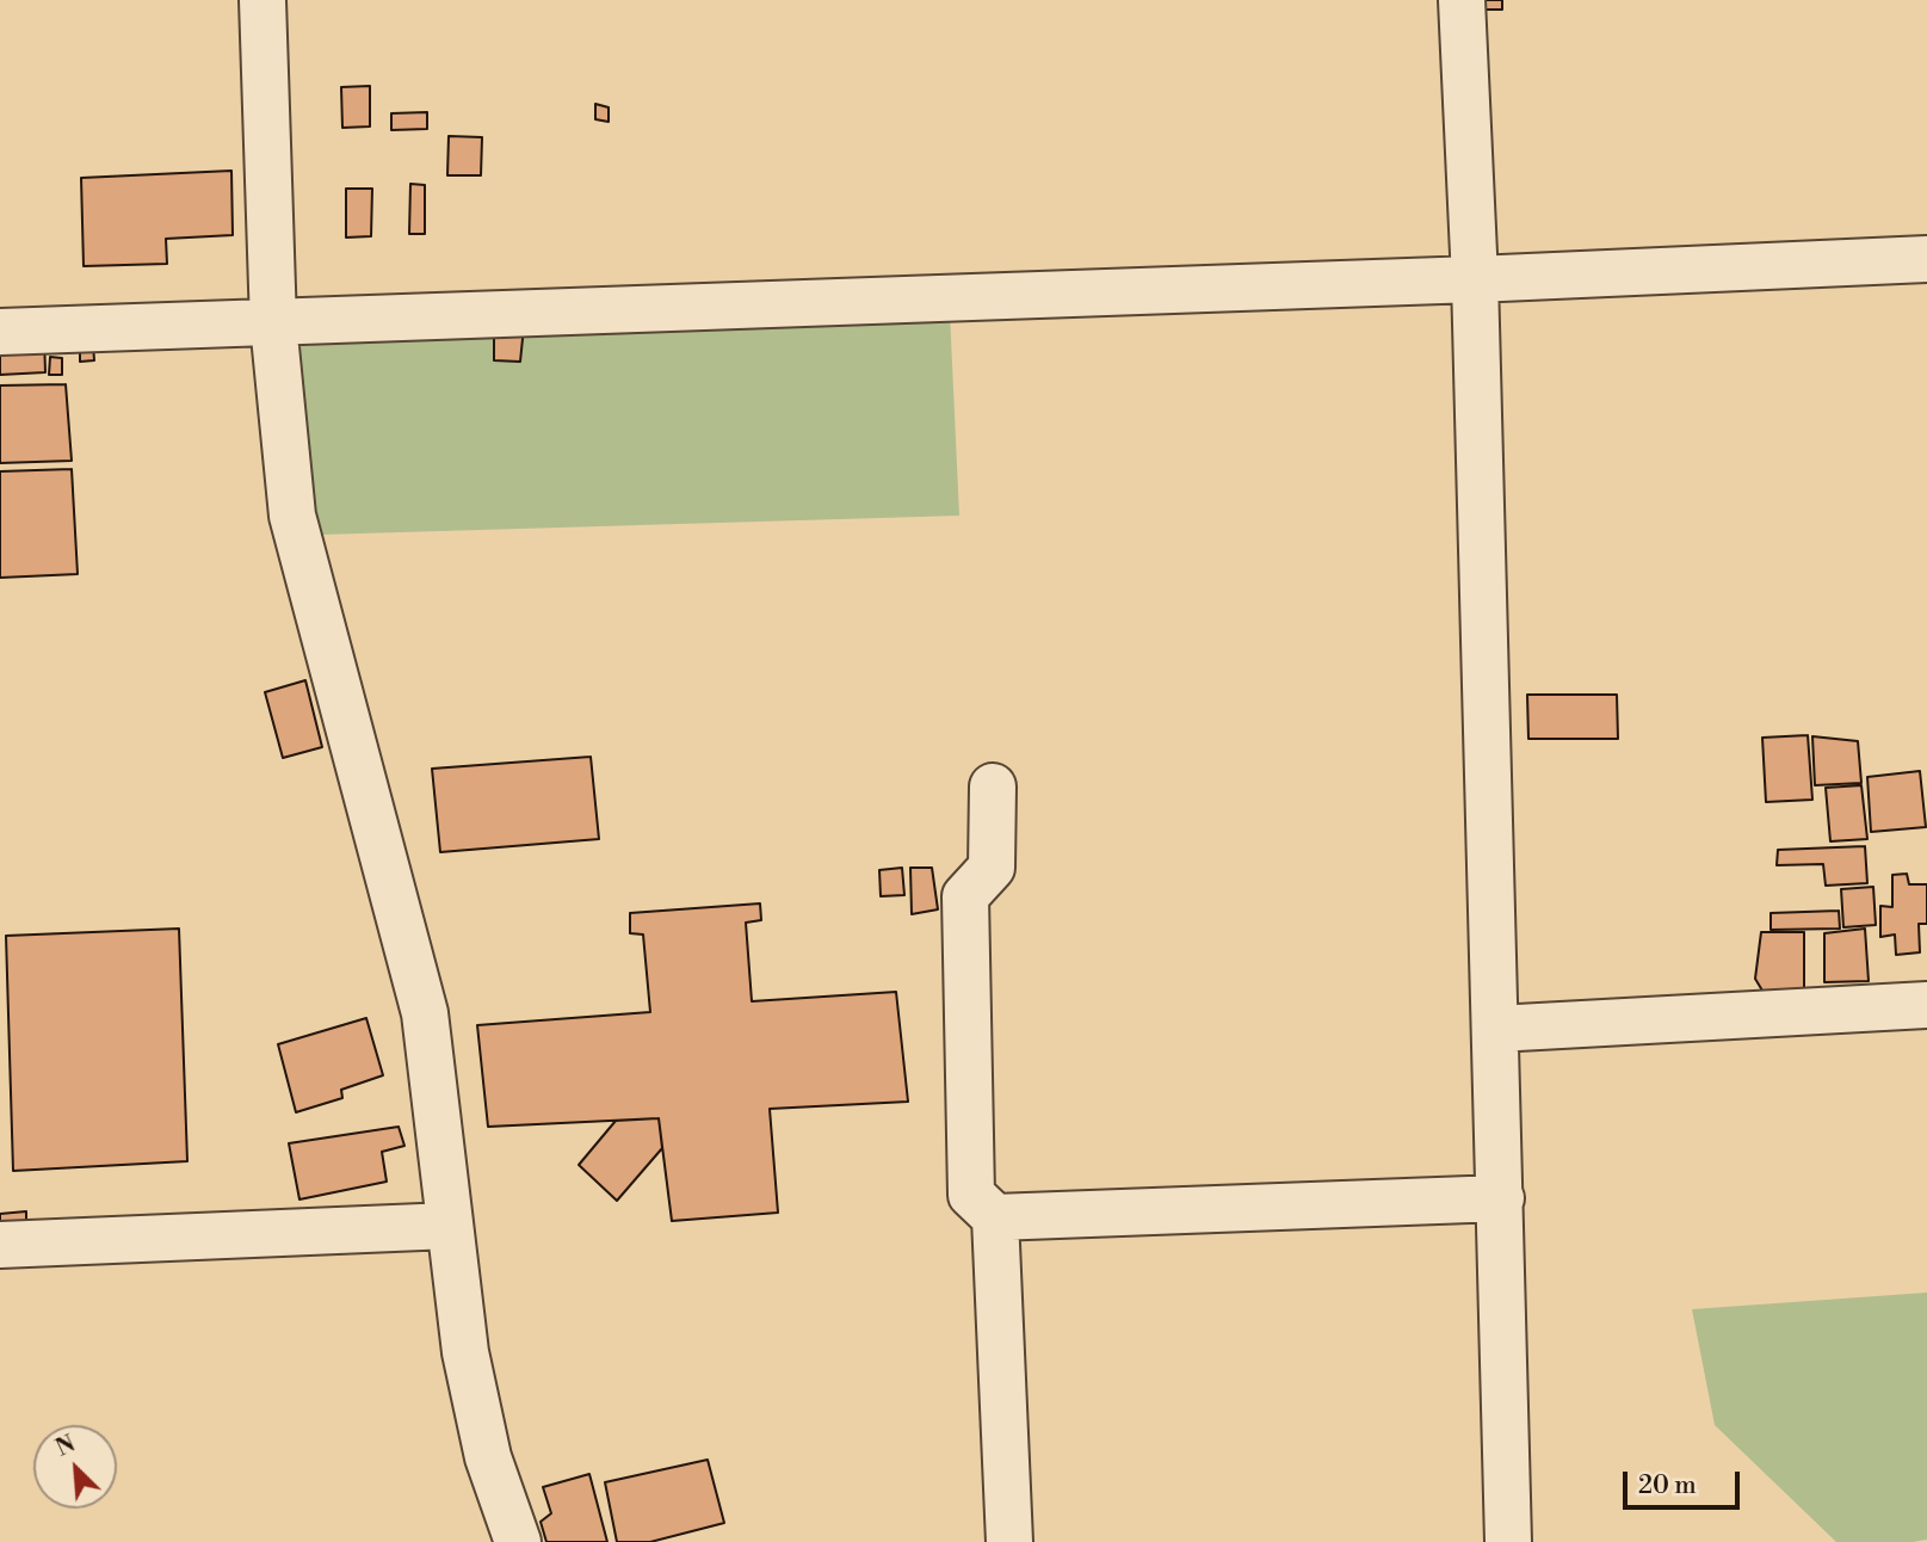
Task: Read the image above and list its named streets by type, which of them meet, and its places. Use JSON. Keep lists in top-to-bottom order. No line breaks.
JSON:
{"scale_bar":"20 m","north":"top left"}
